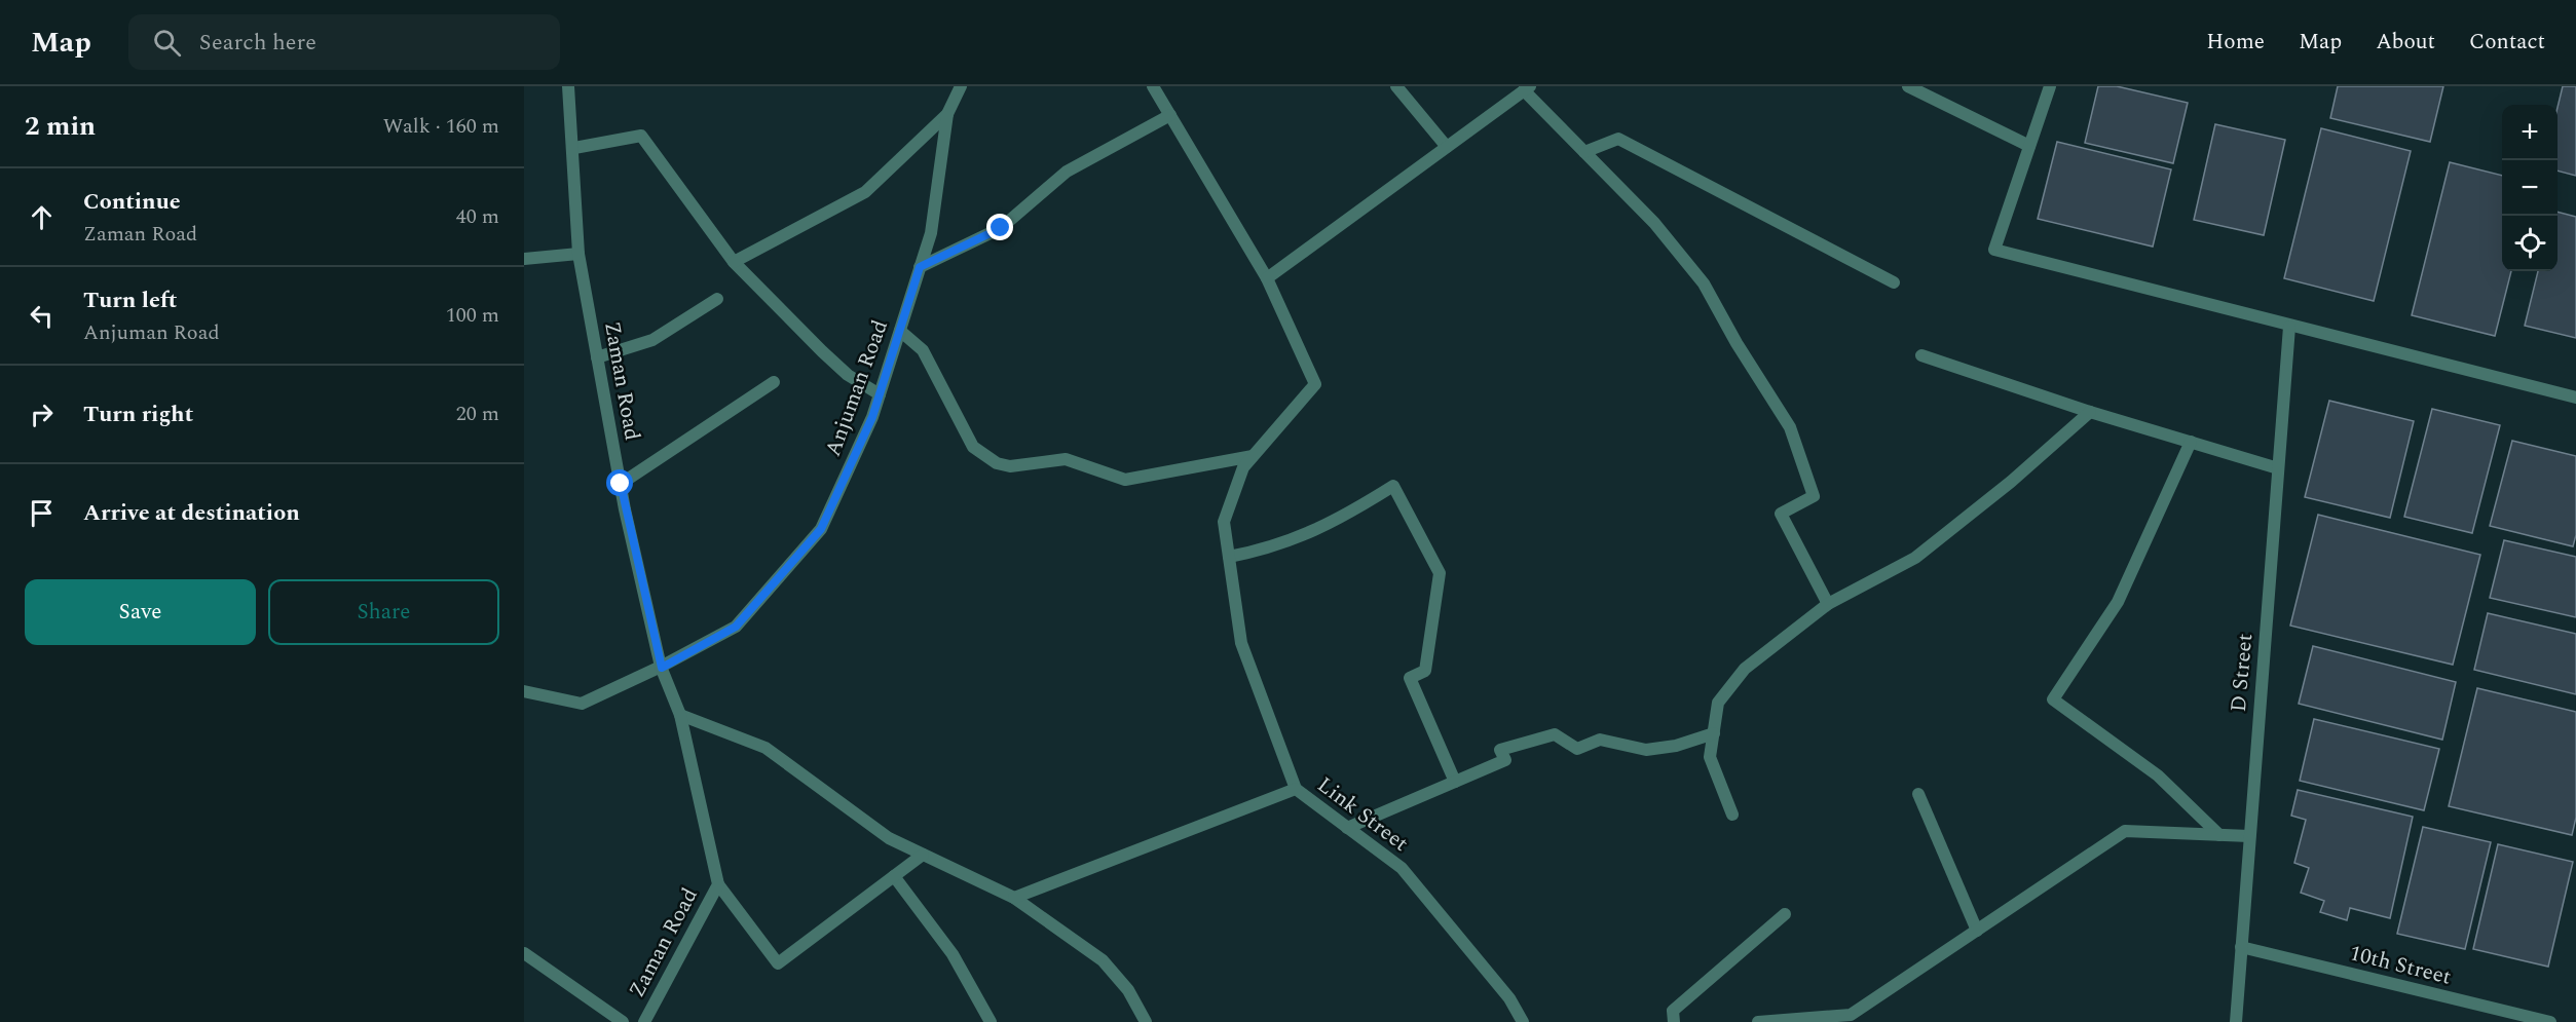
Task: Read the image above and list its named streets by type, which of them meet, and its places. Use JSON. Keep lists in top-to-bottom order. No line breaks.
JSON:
{"streets":{"street":["Zaman Road","Anjuman Road","D Street","Link Street","10th Street"]},"crossings":[["Zaman Road","Anjuman Road"],["D Street","10th Street"]],"page":{"header":"Map","search":"Search here","nav":["Home","Map","About","Contact"],"heading":["2 min","Walk · 160 m"],"map_buttons":["+","−"],"list":[["Continue","Zaman Road","40 m"],["Turn left","Anjuman Road","100 m"],["Turn right","20 m"],"Arrive at destination"],"buttons":["Save","Share"]}}
